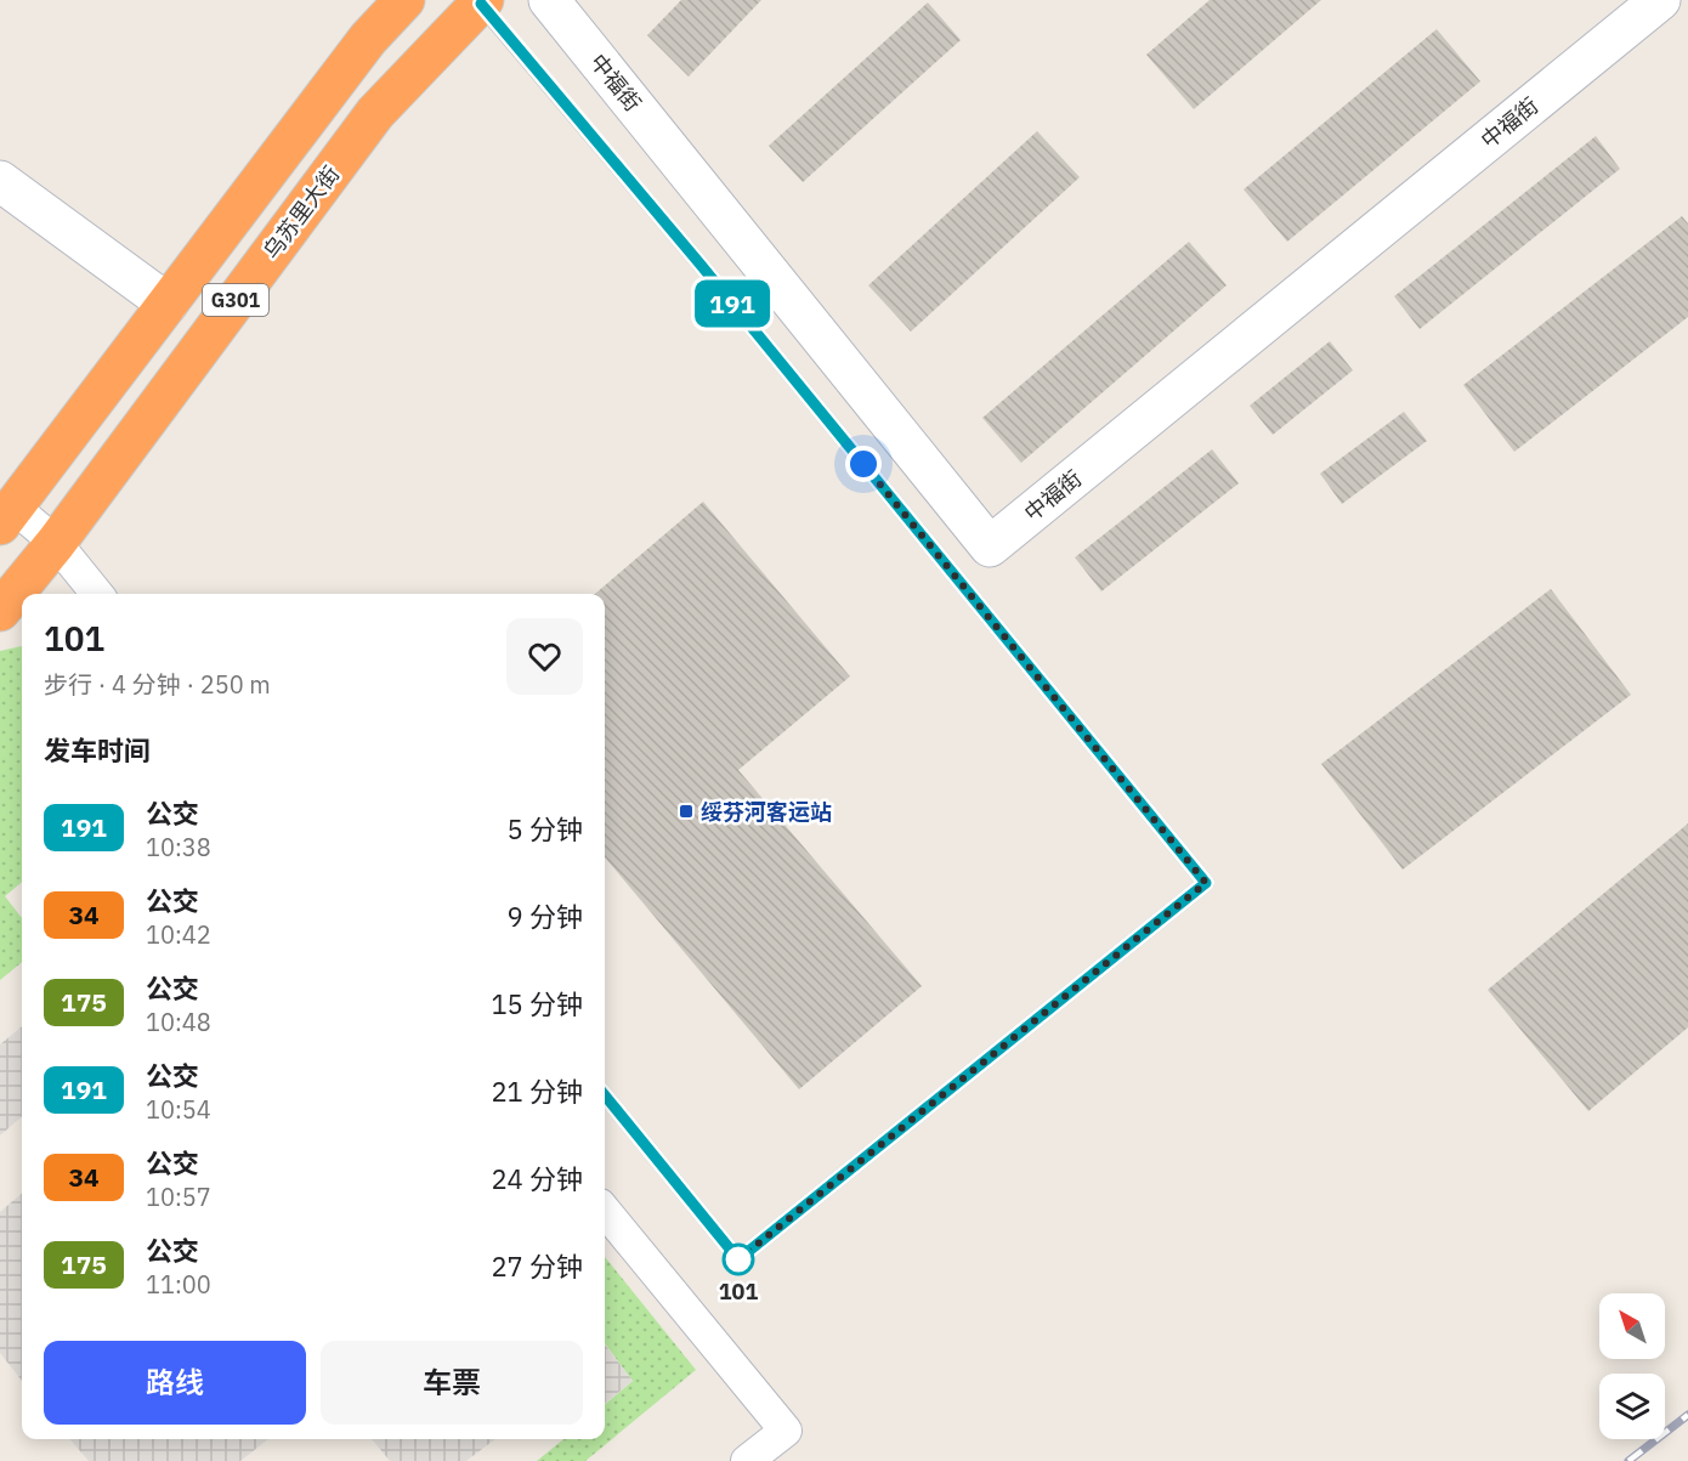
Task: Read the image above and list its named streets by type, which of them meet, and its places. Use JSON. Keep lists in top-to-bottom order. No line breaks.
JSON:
{"streets":{"highway":["乌苏里大街","G301"],"street":["中福街"]},"places":{"transit":["绥芬河客运站"],"other":["101"]},"lines":["bus line 191"],"north":"top left","page":{"on_map":"191","heading":[["101","步行 · 4 分钟 · 250 m"],"发车时间"],"list":[{"mark":"191","name":"公交","note":"10:38","value":"5 分钟"},{"mark":"34","name":"公交","note":"10:42","value":"9 分钟"},{"mark":"175","name":"公交","note":"10:48","value":"15 分钟"},{"mark":"191","name":"公交","note":"10:54","value":"21 分钟"},{"mark":"34","name":"公交","note":"10:57","value":"24 分钟"},{"mark":"175","name":"公交","note":"11:00","value":"27 分钟"}],"buttons":["路线","车票"]}}
